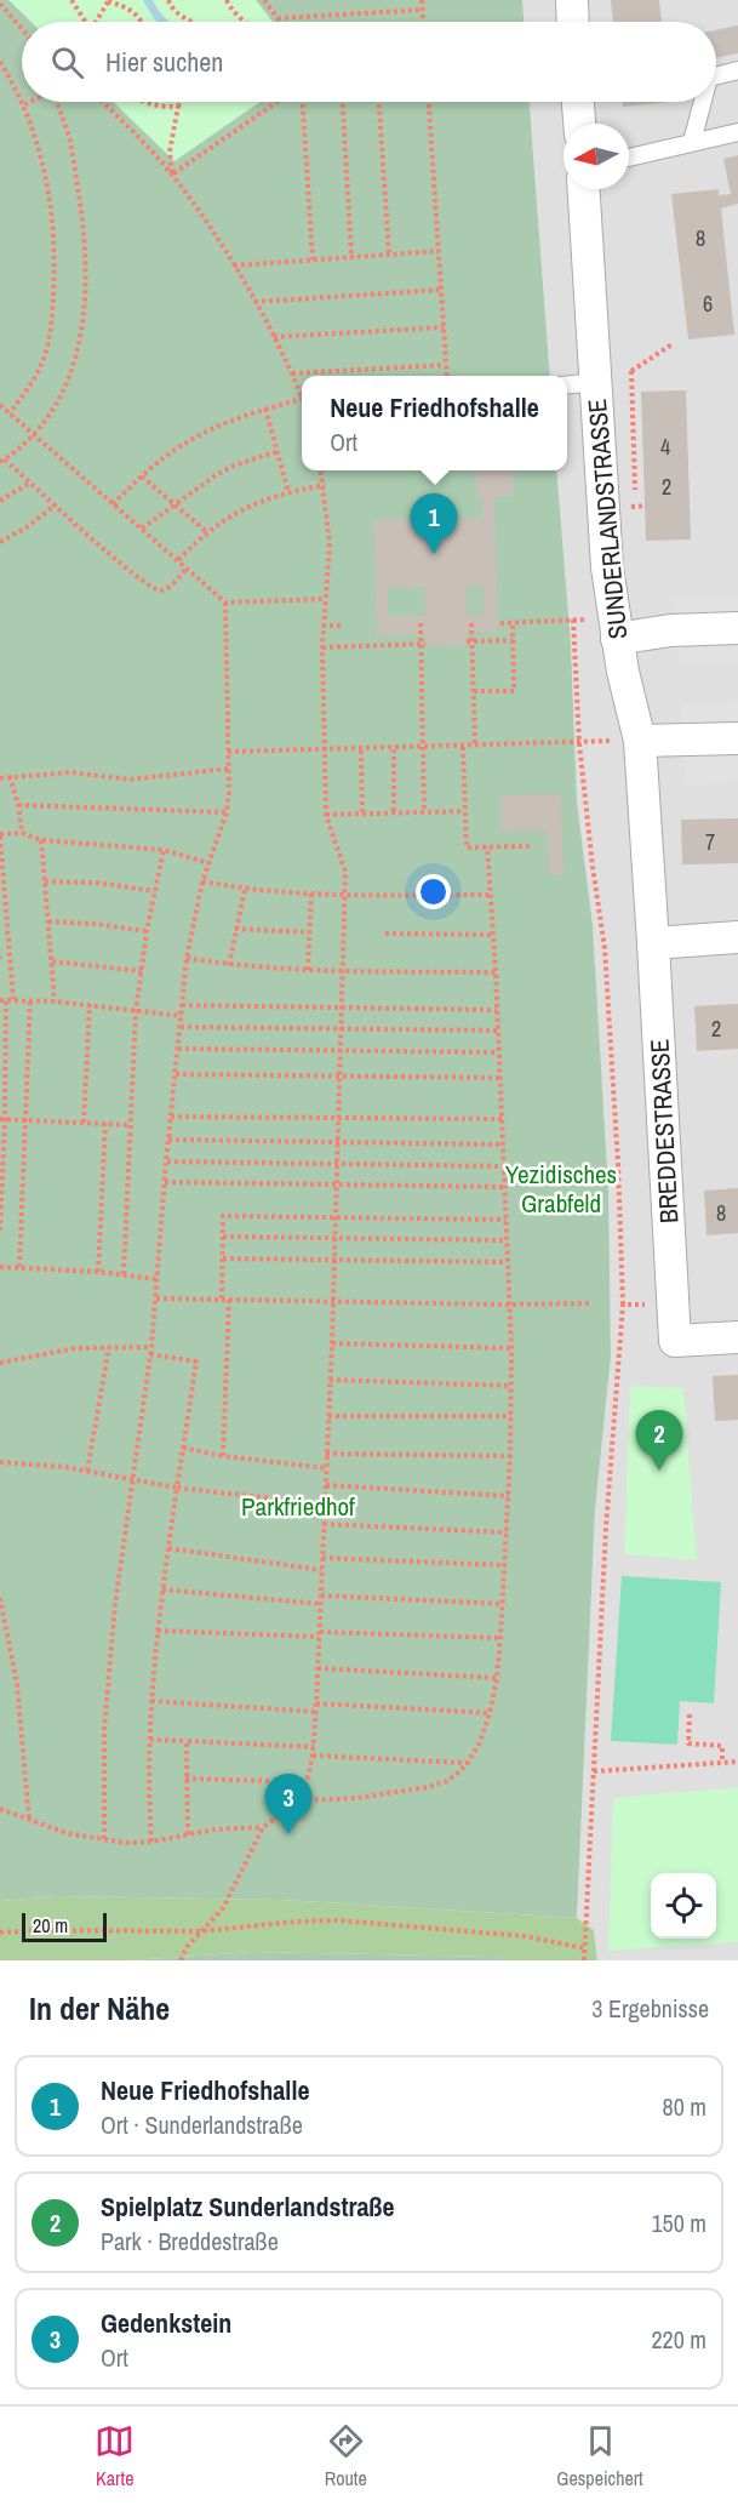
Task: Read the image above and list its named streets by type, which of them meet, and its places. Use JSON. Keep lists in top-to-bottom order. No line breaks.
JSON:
{"streets":{"street":["SUNDERLANDSTRASSE","BREDDESTRASSE"]},"crossings":[["SUNDERLANDSTRASSE","BREDDESTRASSE"]],"parks":["Yezidisches Grabfeld","Parkfriedhof"],"house_numbers":["8","6","4","2","7","2","8"],"scale_bar":"20 m","north":"left","page":{"search":"Hier suchen","popup":["Neue Friedhofshalle","Ort"],"pins":["1","2","3"],"scale":"20 m","heading":["In der Nähe","3 Ergebnisse"],"list":[{"mark":"1","name":"Neue Friedhofshalle","note":"Ort · Sunderlandstraße","value":"80 m"},{"mark":"2","name":"Spielplatz Sunderlandstraße","note":"Park · Breddestraße","value":"150 m"},{"mark":"3","name":"Gedenkstein","note":"Ort","value":"220 m"}],"nav":["Karte","Route","Gespeichert"]}}
